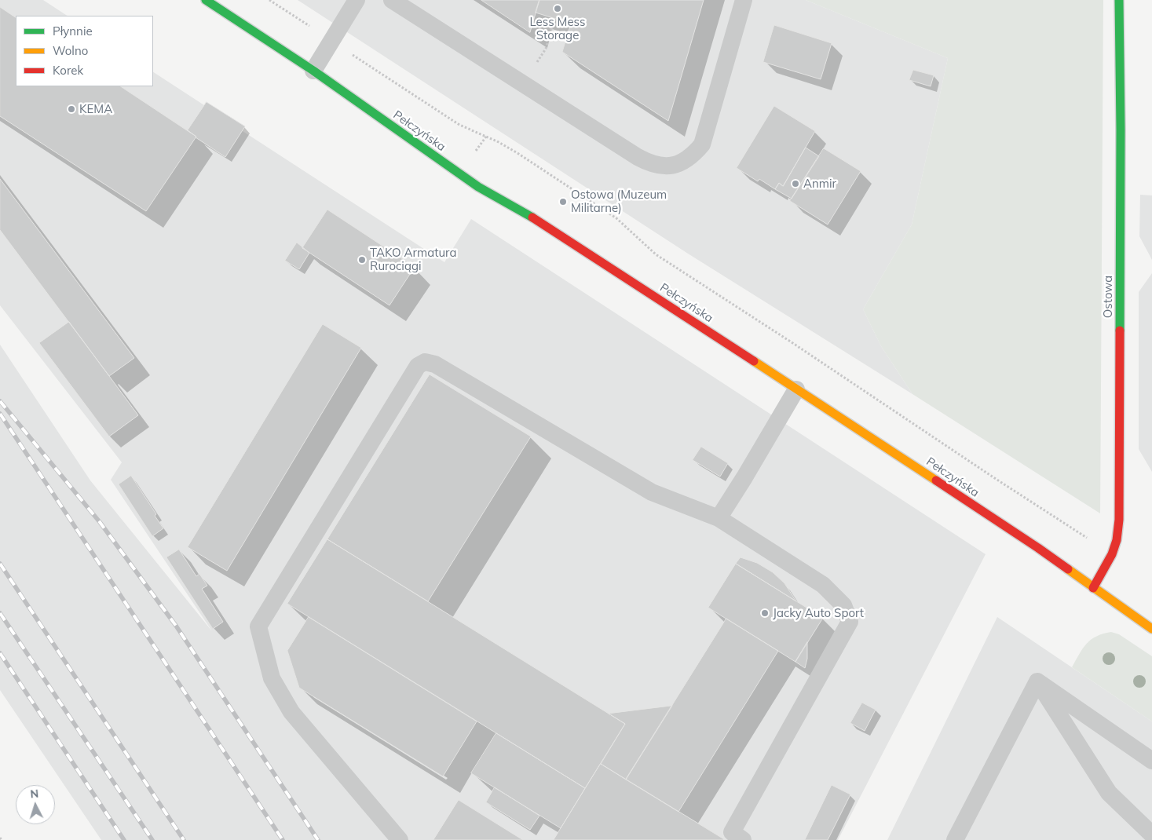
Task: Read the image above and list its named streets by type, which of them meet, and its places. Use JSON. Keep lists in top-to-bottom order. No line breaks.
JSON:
{"streets":{"main road":["Pełczyńska","Ostowa"]},"crossings":[["Pełczyńska","Ostowa"]],"places":["Less Mess Storage","KEMA","Anmir","Ostowa (Muzeum Militarne)","TAKO Armatura Rurociągi","Jacky Auto Sport"],"legend":["Płynnie","Wolno","Korek"],"north":"top"}
